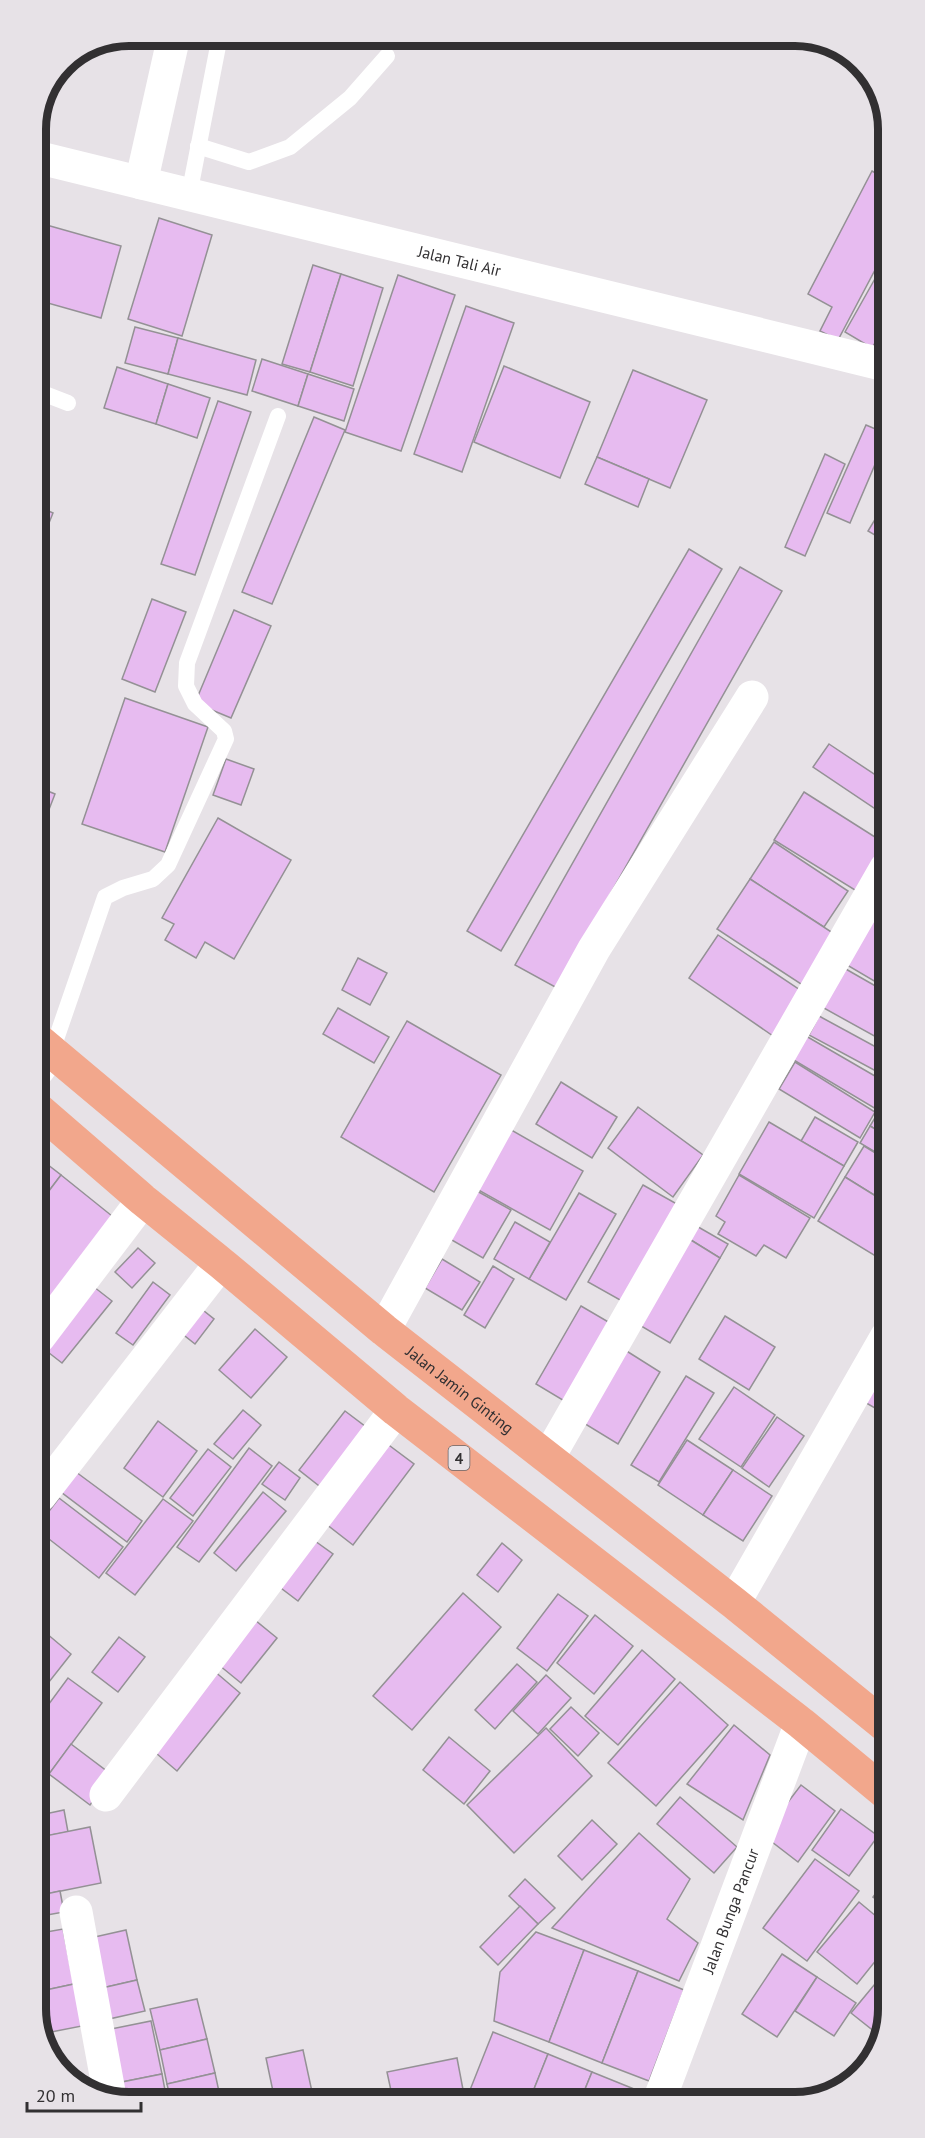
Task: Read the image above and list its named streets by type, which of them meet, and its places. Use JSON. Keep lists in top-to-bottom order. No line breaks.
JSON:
{"streets":{"highway":["Jalan Jamin Ginting","4"],"street":["Jalan Tali Air","Jalan Bunga Pancur"]},"crossings":[["4","Jalan Bunga Pancur"]],"scale_bar":"20 m"}
